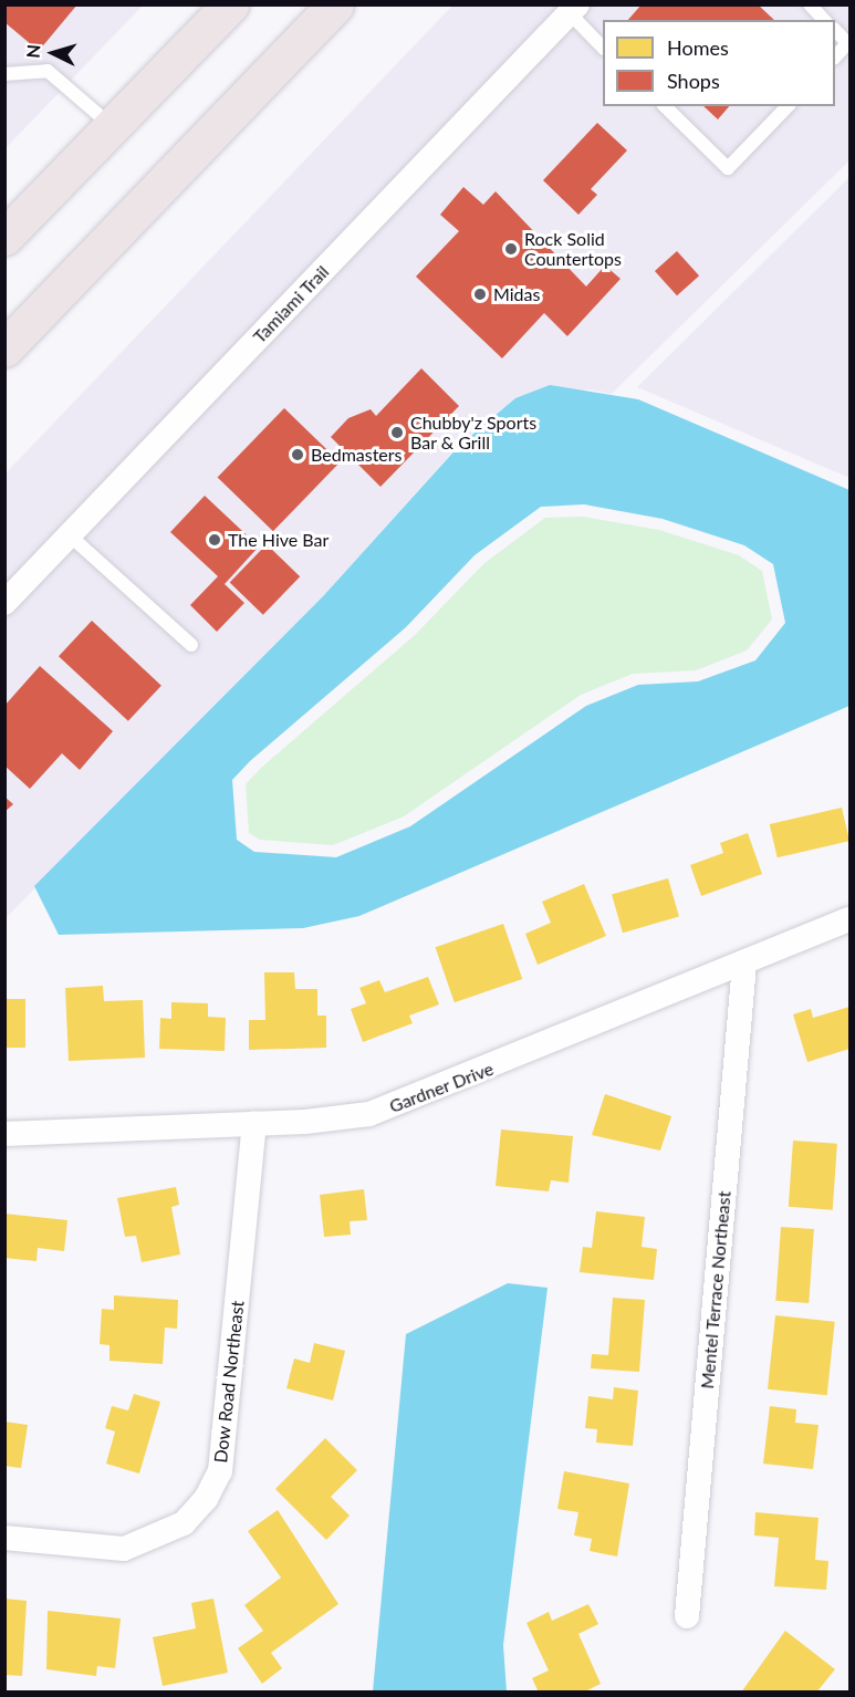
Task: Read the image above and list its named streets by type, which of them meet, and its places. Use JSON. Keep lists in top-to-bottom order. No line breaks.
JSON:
{"streets":{"street":["Tamiami Trail","Gardner Drive","Mentel Terrace Northeast","Dow Road Northeast"]},"crossings":[["Gardner Drive","Mentel Terrace Northeast"],["Gardner Drive","Dow Road Northeast"]],"places":["Rock Solid Countertops","Midas","Chubby'z Sports Bar & Grill","Bedmasters","The Hive Bar"],"legend":["Homes","Shops"],"north":"left"}
